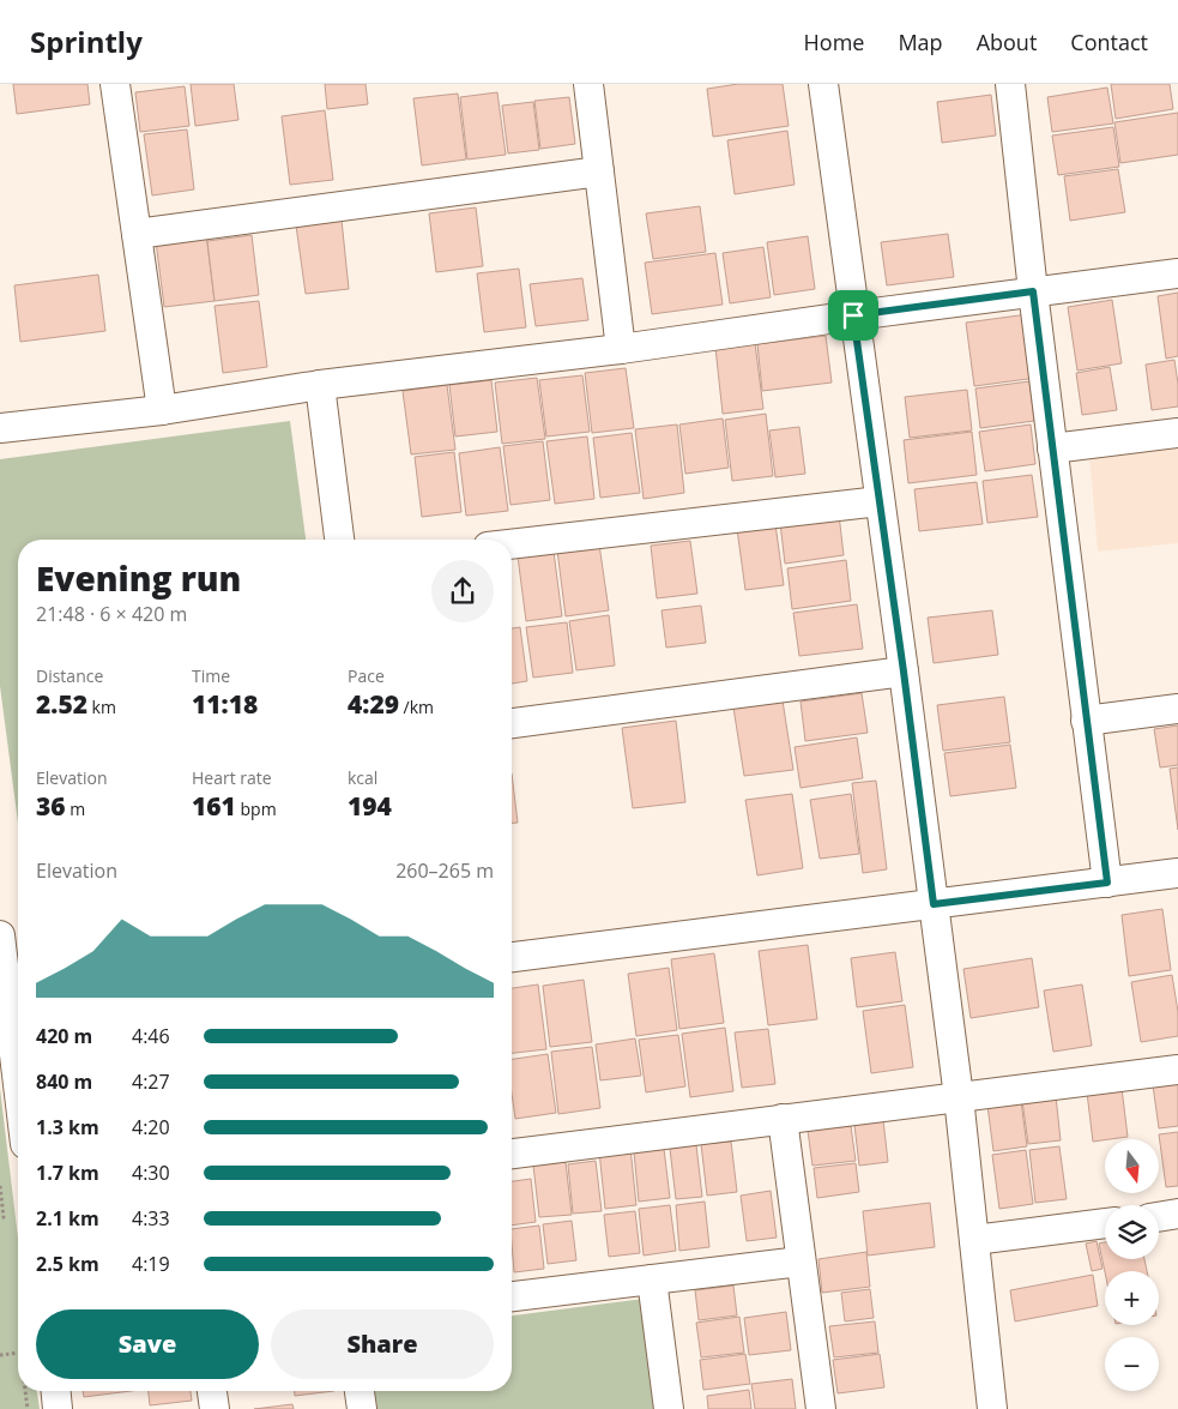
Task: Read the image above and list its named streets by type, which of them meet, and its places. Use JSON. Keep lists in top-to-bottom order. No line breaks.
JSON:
{"north":"bottom","page":{"header":"Sprintly","nav":["Home","Map","About","Contact"],"heading":["Evening run","21:48 · 6 × 420 m"],"stats":[["Distance","2.52 km"],["Time","11:18"],["Pace","4:29 /km"],["Elevation","36 m"],["Heart rate","161 bpm"],["kcal","194"]],"chart":["Elevation","260–265 m"],"list":[{"name":"420 m","note":"4:46"},{"name":"840 m","note":"4:27"},{"name":"1.3 km","note":"4:20"},{"name":"1.7 km","note":"4:30"},{"name":"2.1 km","note":"4:33"},{"name":"2.5 km","note":"4:19"}],"map_buttons":["+","−"],"buttons":["Save","Share"]}}
